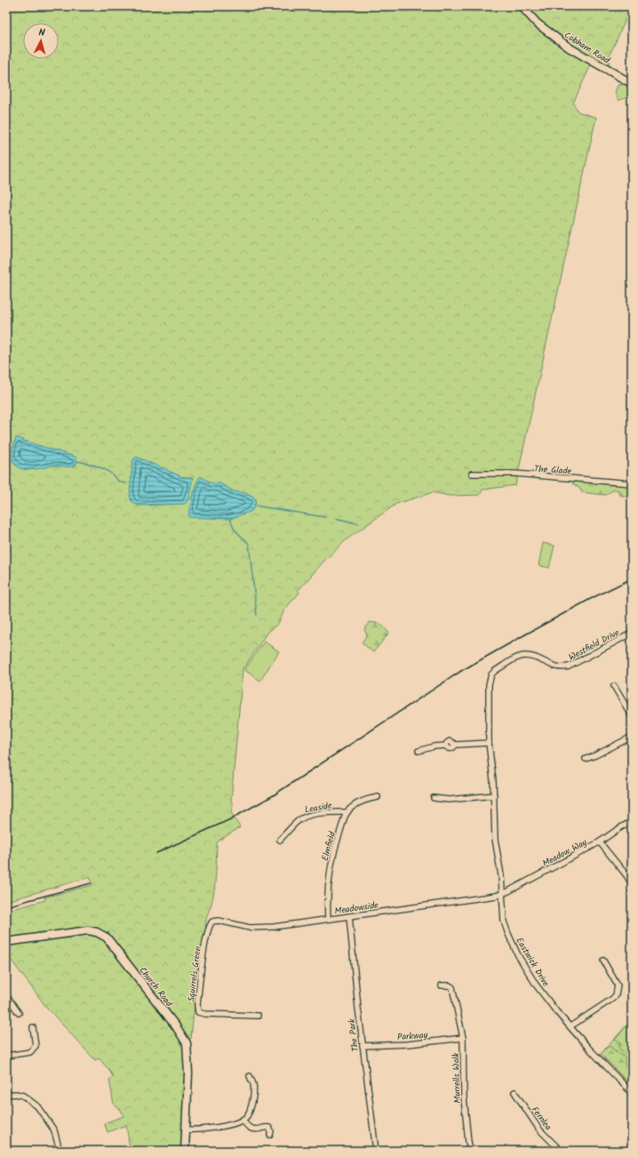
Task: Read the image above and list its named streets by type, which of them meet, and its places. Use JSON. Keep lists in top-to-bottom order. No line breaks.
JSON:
{"streets":{"street":["Cobham Road","The Glade","Westfield Drive","Leaside","Elmfield","Meadow Way","Meadowside","Eastwick Drive","Squirrels Green","Church Road","The Park","Parkway","Murrells Walk","Fernlea"]},"crossings":[["Westfield Drive","Eastwick Drive"],["Leaside","Elmfield"],["Elmfield","Meadowside"],["Meadow Way","Meadowside"],["Meadow Way","Eastwick Drive"],["Meadowside","Eastwick Drive"],["Meadowside","Squirrels Green"],["Meadowside","The Park"],["The Park","Parkway"],["Parkway","Murrells Walk"]],"north":"top"}
